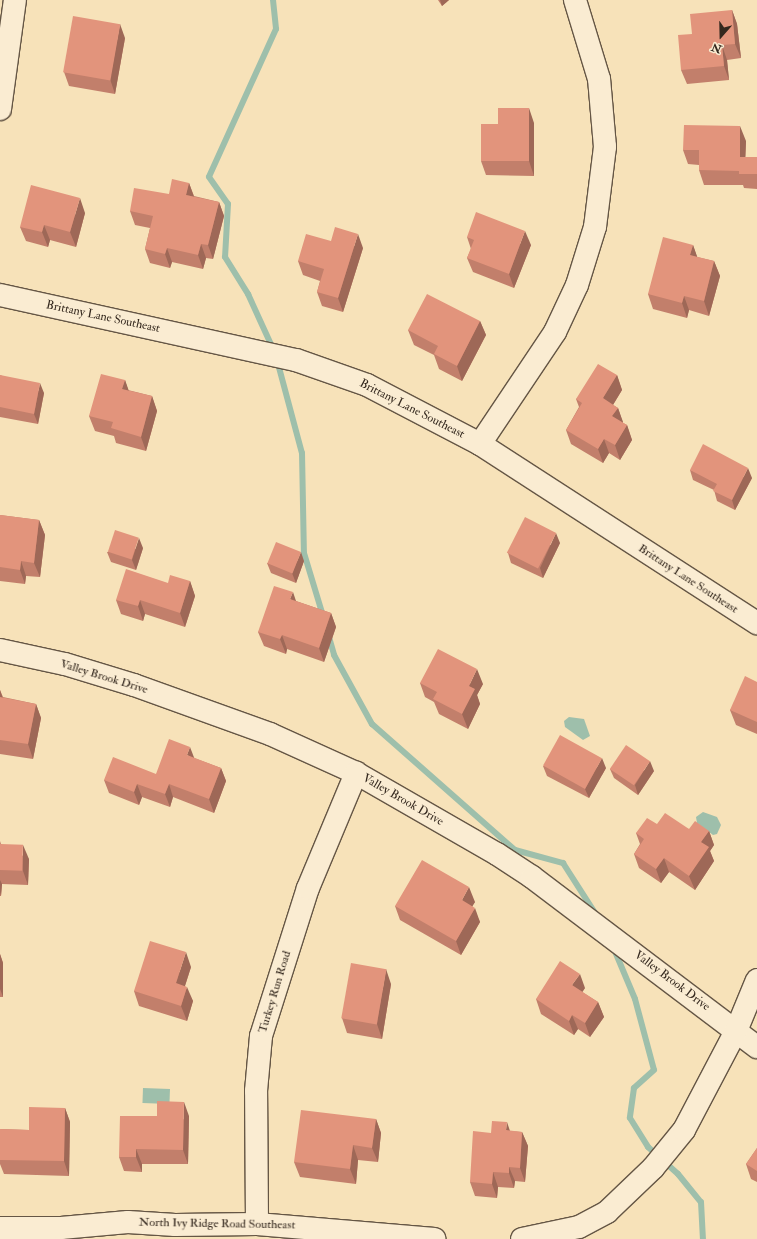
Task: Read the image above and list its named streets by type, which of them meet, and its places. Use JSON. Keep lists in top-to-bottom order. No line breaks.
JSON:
{"streets":{"street":["Brittany Lane Southeast","Valley Brook Drive","Turkey Run Road","North Ivy Ridge Road Southeast"]},"crossings":[["Valley Brook Drive","Turkey Run Road"],["Turkey Run Road","North Ivy Ridge Road Southeast"]],"north":"bottom"}
